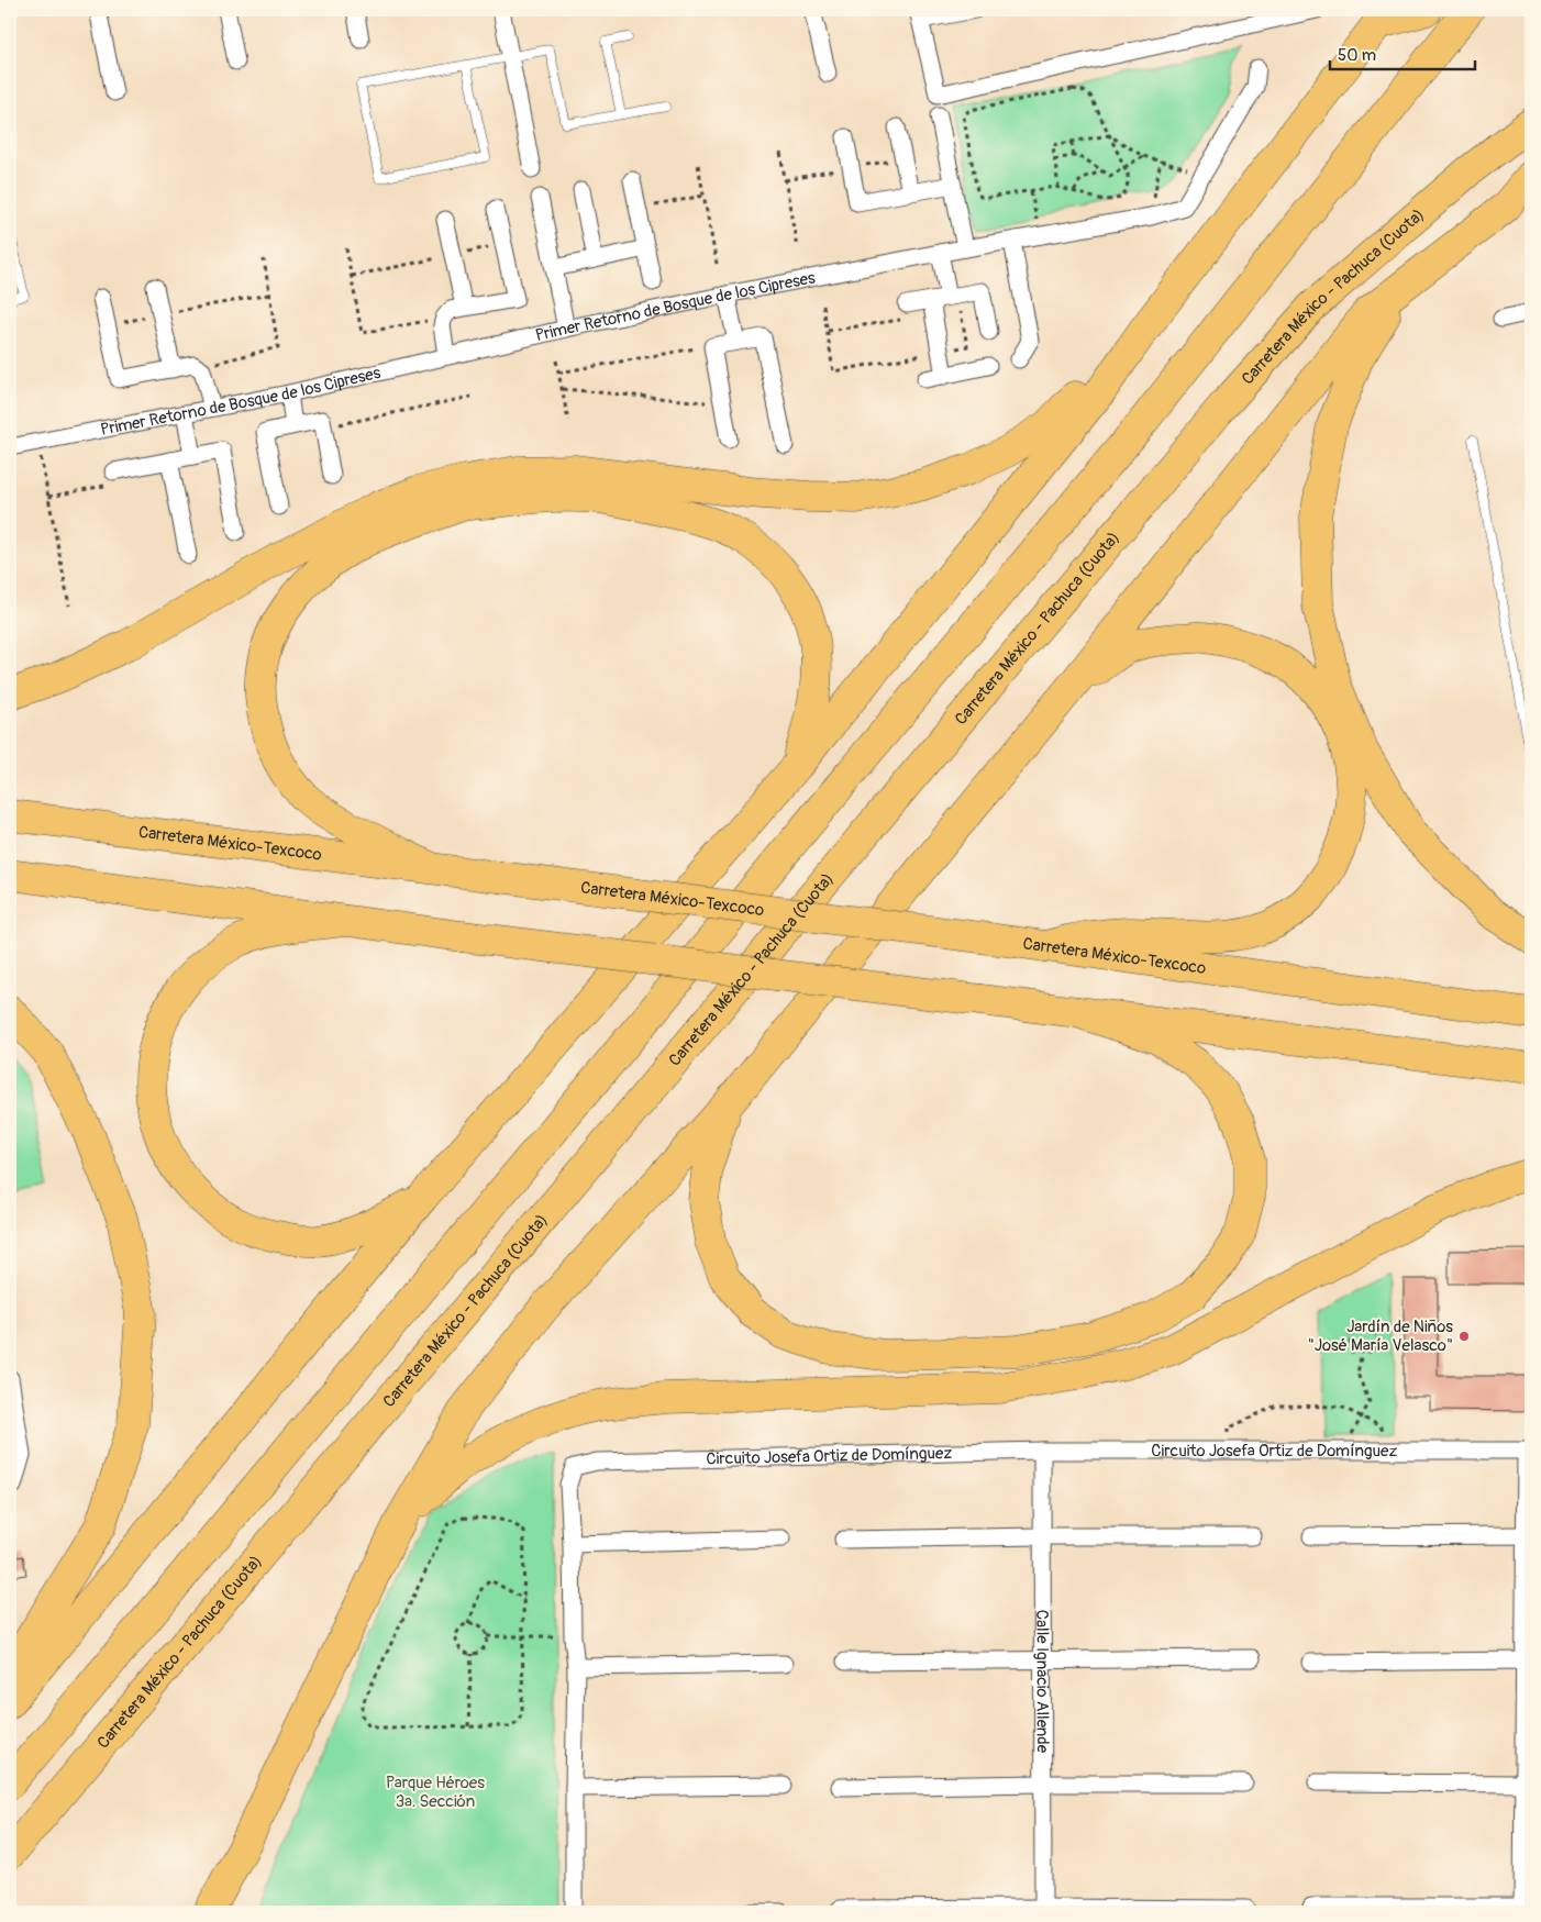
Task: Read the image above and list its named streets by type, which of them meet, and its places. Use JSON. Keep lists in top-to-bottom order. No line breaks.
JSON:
{"streets":{"highway":["Carretera México - Pachuca (Cuota)","Carretera México-Texcoco"],"street":["Primer Retorno de Bosque de los Cipreses","Circuito Josefa Ortiz de Domínguez","Calle Ignacio Allende"]},"crossings":[["Circuito Josefa Ortiz de Domínguez","Calle Ignacio Allende"]],"parks":["Parque Héroes 3a. Sección"],"places":["Jardín de Niños \"José María Velasco\""],"scale_bar":"50 m"}
